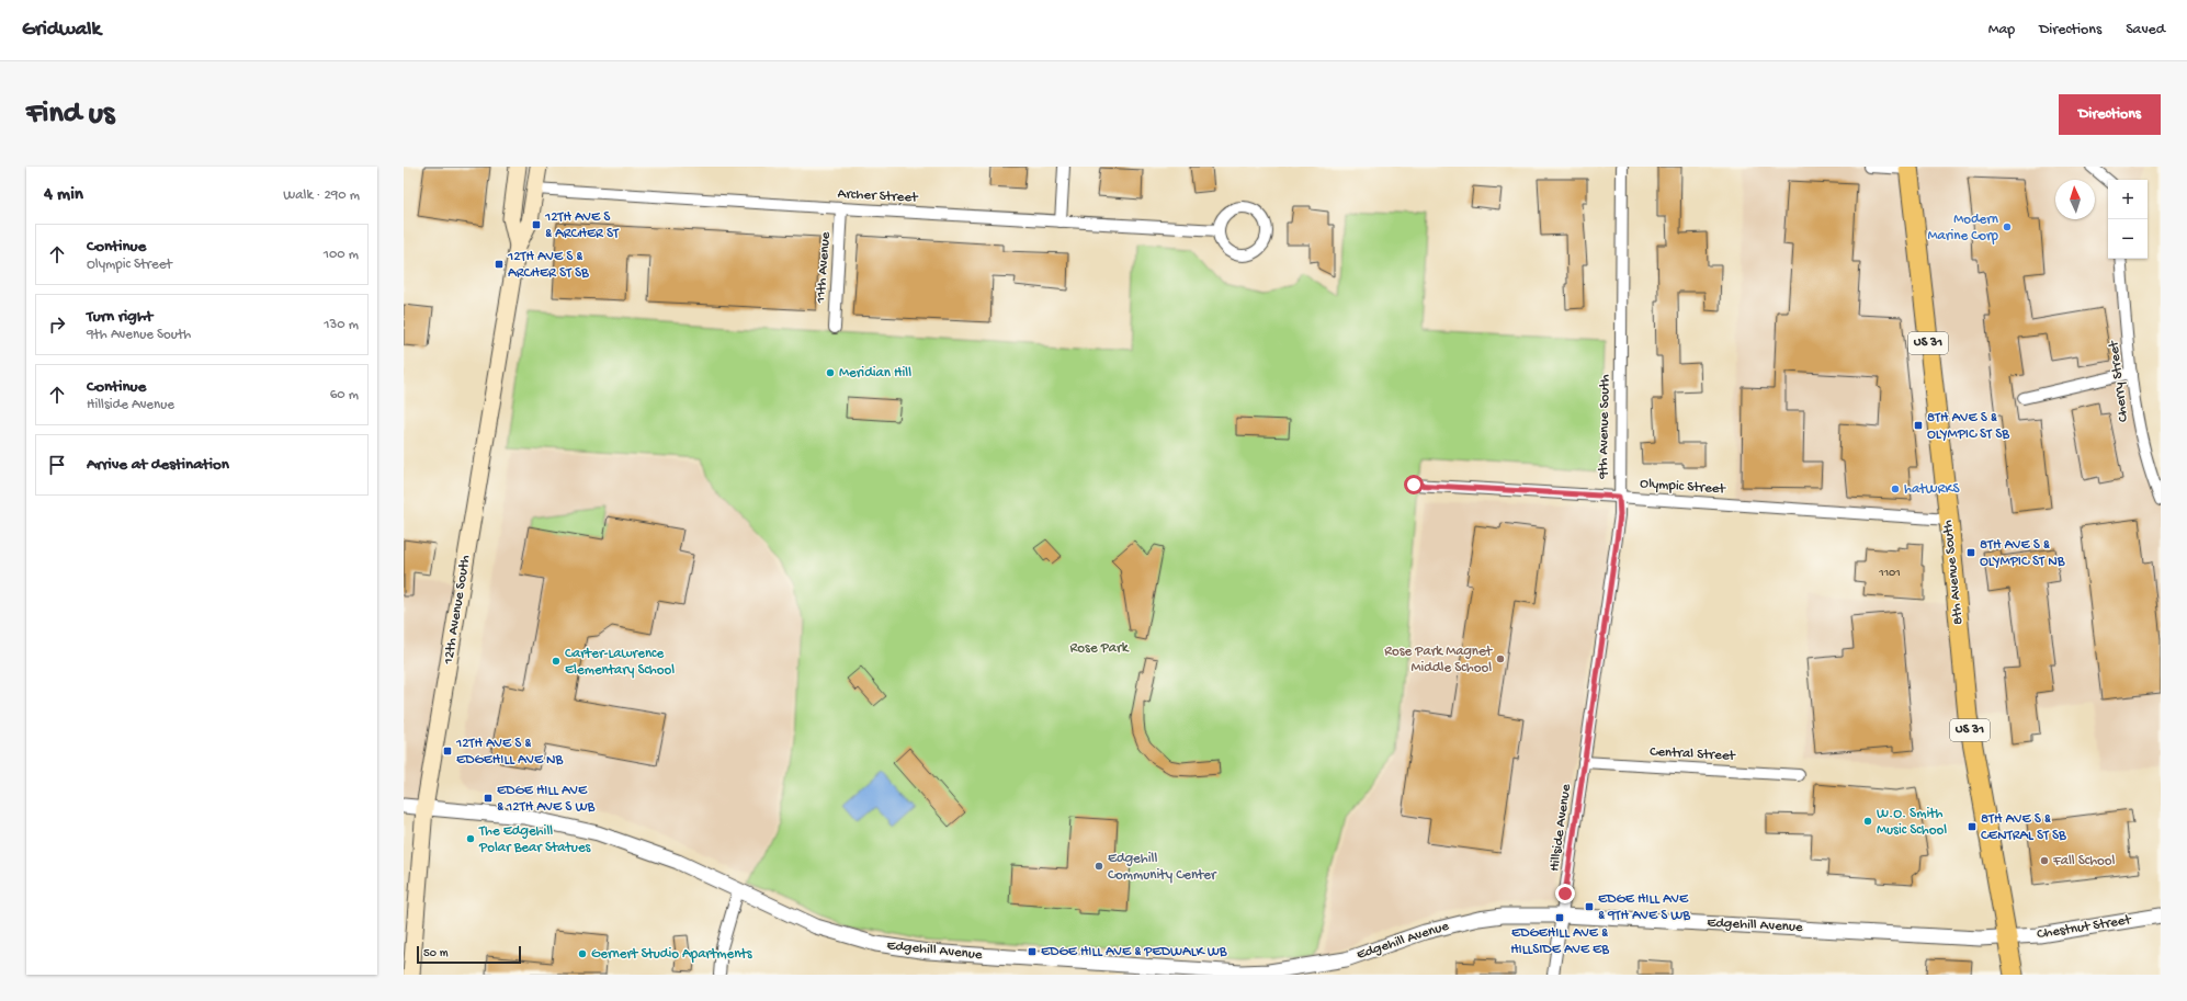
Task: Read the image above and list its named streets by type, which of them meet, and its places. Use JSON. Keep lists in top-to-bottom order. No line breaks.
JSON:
{"streets":{"main road":["US 31","8th Avenue South","12th Avenue South"],"street":["Archer Street","11th Avenue","Cherry Street","9th Avenue South","Olympic Street","Central Street","Hillside Avenue","Edgehill Avenue","Chestnut Street"]},"crossings":[["Archer Street","11th Avenue"],["Archer Street","12th Avenue South"],["9th Avenue South","Olympic Street"],["9th Avenue South","Central Street"],["9th Avenue South","Hillside Avenue"],["Olympic Street","8th Avenue South"],["8th Avenue South","Edgehill Avenue"],["8th Avenue South","Chestnut Street"],["12th Avenue South","Edgehill Avenue"],["Central Street","Hillside Avenue"],["Hillside Avenue","Edgehill Avenue"],["Edgehill Avenue","Chestnut Street"]],"parks":["Rose Park"],"places":{"transit":["12TH AVE S & ARCHER ST","12TH AVE S & ARCHER ST SB","8TH AVE S & OLYMPIC ST SB","8TH AVE S & OLYMPIC ST NB","12TH AVE S & EDGEHILL AVE NB","EDGE HILL AVE & 12TH AVE S WB","8TH AVE S & CENTRAL ST SB","EDGE HILL AVE & 9TH AVE S WB","EDGEHILL AVE & HILLSIDE AVE EB","EDGE HILL AVE & PEDWALK WB"],"other":["Modern Marine Corp","Meridian Hill","hatWRKS","Rose Park Magnet Middle School","Carter-Lawrence Elementary School","W.O. Smith Music School","The Edgehill Polar Bear Statues","Fall School","Edgehill Community Center","Gernert Studio Apartments"]},"house_numbers":["1101"],"scale_bar":"50 m","north":"top","page":{"header":"Gridwalk","nav":["Map","Directions","Saved"],"buttons":"Directions","title":"Find us","heading":["4 min","Walk · 290 m"],"map_buttons":["+","−"],"list":[["Continue","Olympic Street","100 m"],["Turn right","9th Avenue South","130 m"],["Continue","Hillside Avenue","60 m"],"Arrive at destination"],"scale":"50 m"}}
